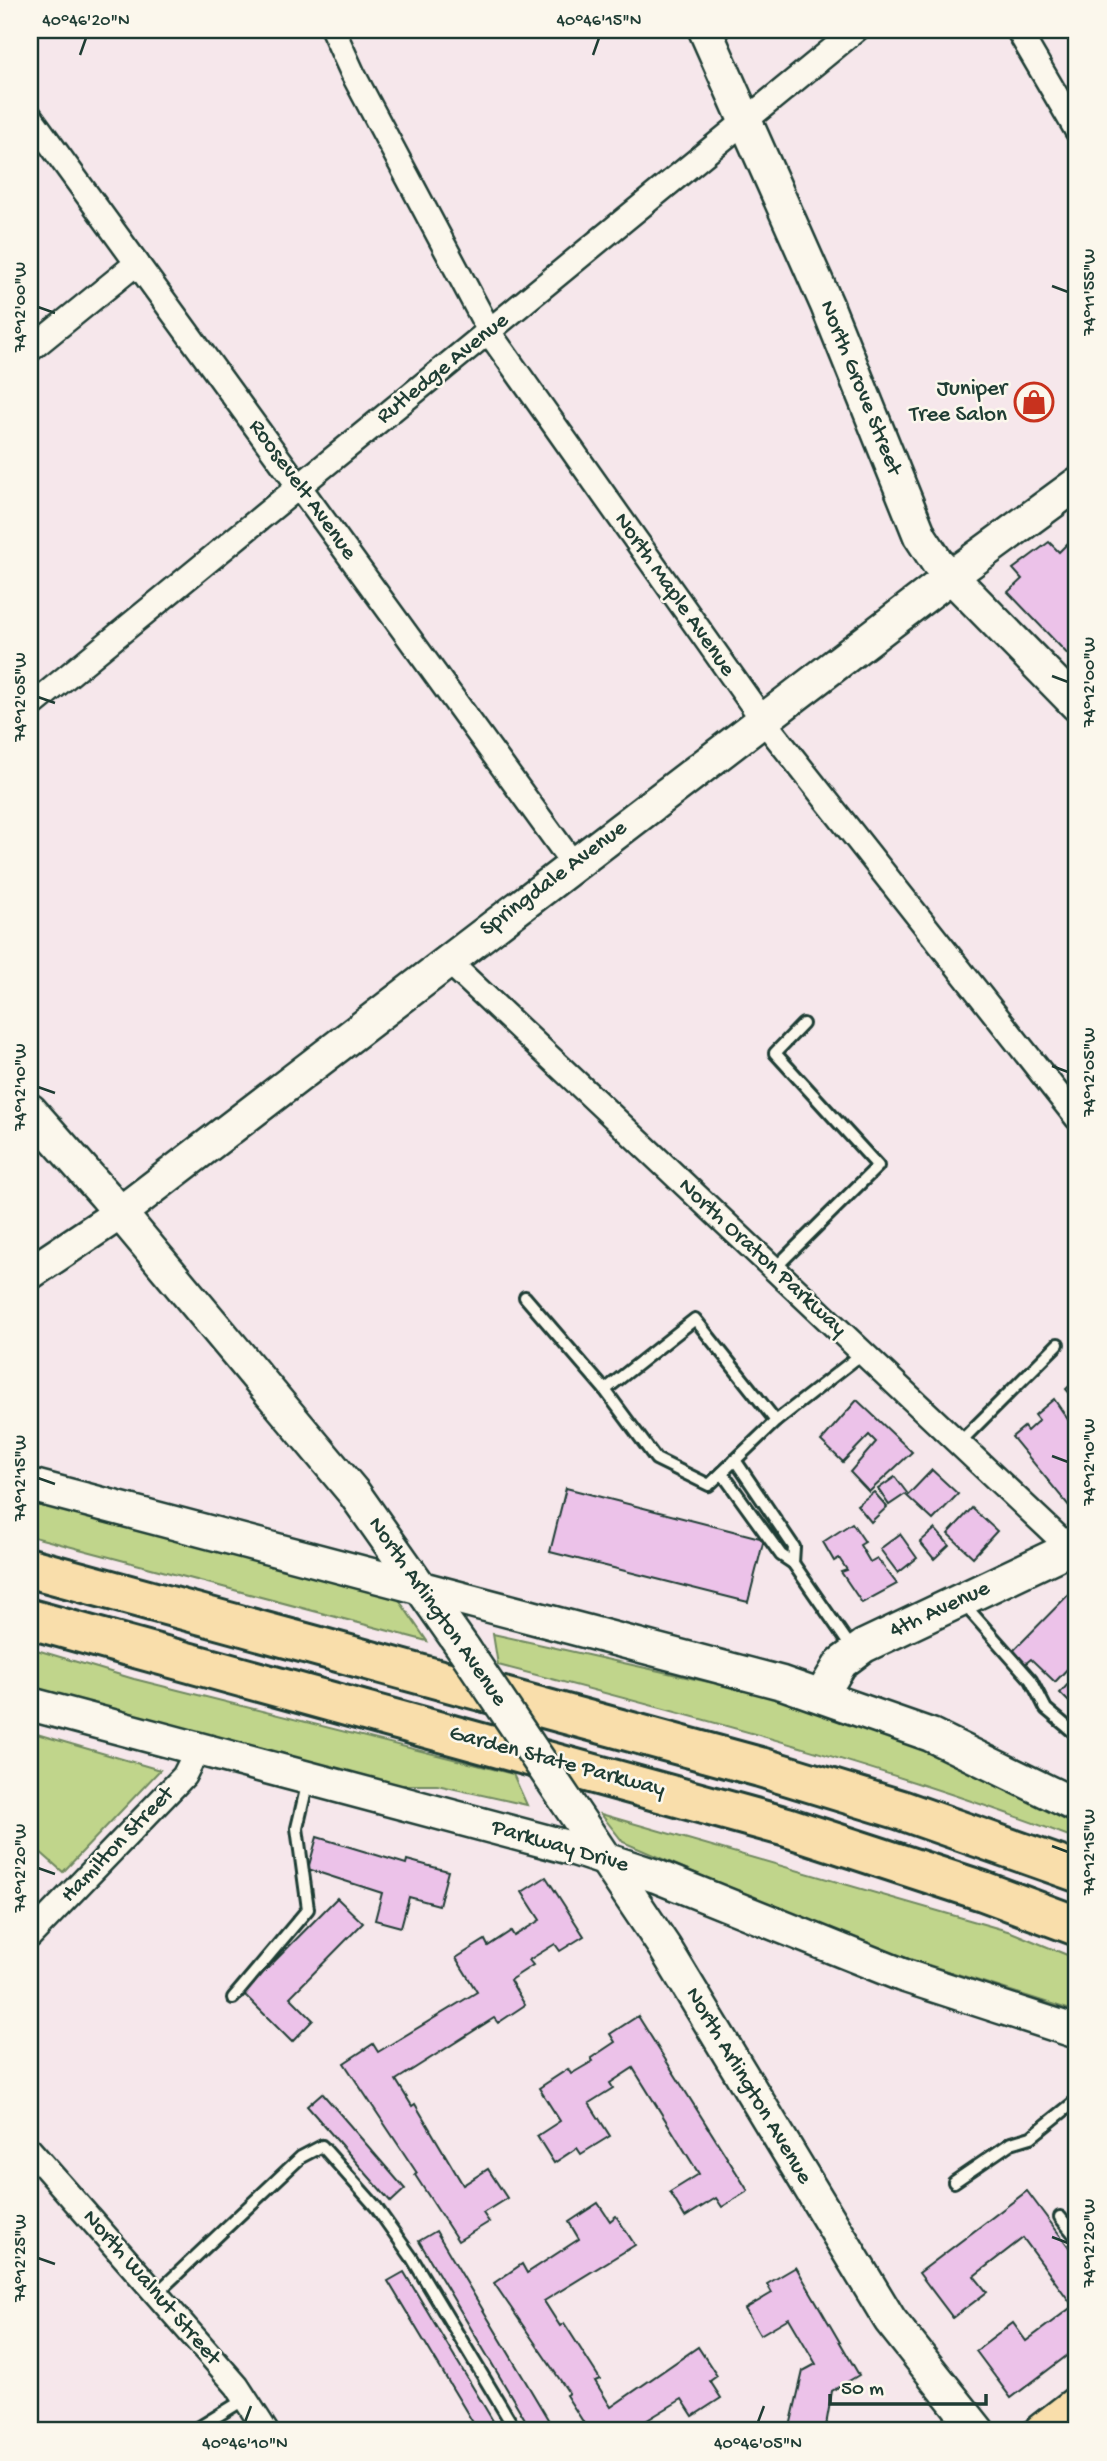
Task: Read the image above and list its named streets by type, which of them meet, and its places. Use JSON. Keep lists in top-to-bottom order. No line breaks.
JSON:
{"streets":{"highway":["Garden State Parkway"],"street":["Rutledge Avenue","North Grove Street","Roosevelt Avenue","North Maple Avenue","Springdale Avenue","North Oraton Parkway","4th Avenue","North Arlington Avenue","Hamilton Street","Parkway Drive","North Walnut Street"]},"crossings":[["Rutledge Avenue","North Grove Street"],["Rutledge Avenue","Roosevelt Avenue"],["Rutledge Avenue","North Maple Avenue"],["North Grove Street","Springdale Avenue"],["Roosevelt Avenue","Springdale Avenue"],["North Maple Avenue","Springdale Avenue"],["Springdale Avenue","North Oraton Parkway"],["Springdale Avenue","North Arlington Avenue"],["North Oraton Parkway","4th Avenue"],["North Arlington Avenue","Parkway Drive"],["Hamilton Street","Parkway Drive"]],"places":{"shop":["Juniper Tree Salon"]},"scale_bar":"50 m","coordinates":["40°46'20\"N","40°46'15\"N","74°11'55\"W","74°12'00\"W","74°12'05\"W","74°12'10\"W","74°12'15\"W","74°12'20\"W","74°12'25\"W","40°46'10\"N","40°46'05\"N"]}
